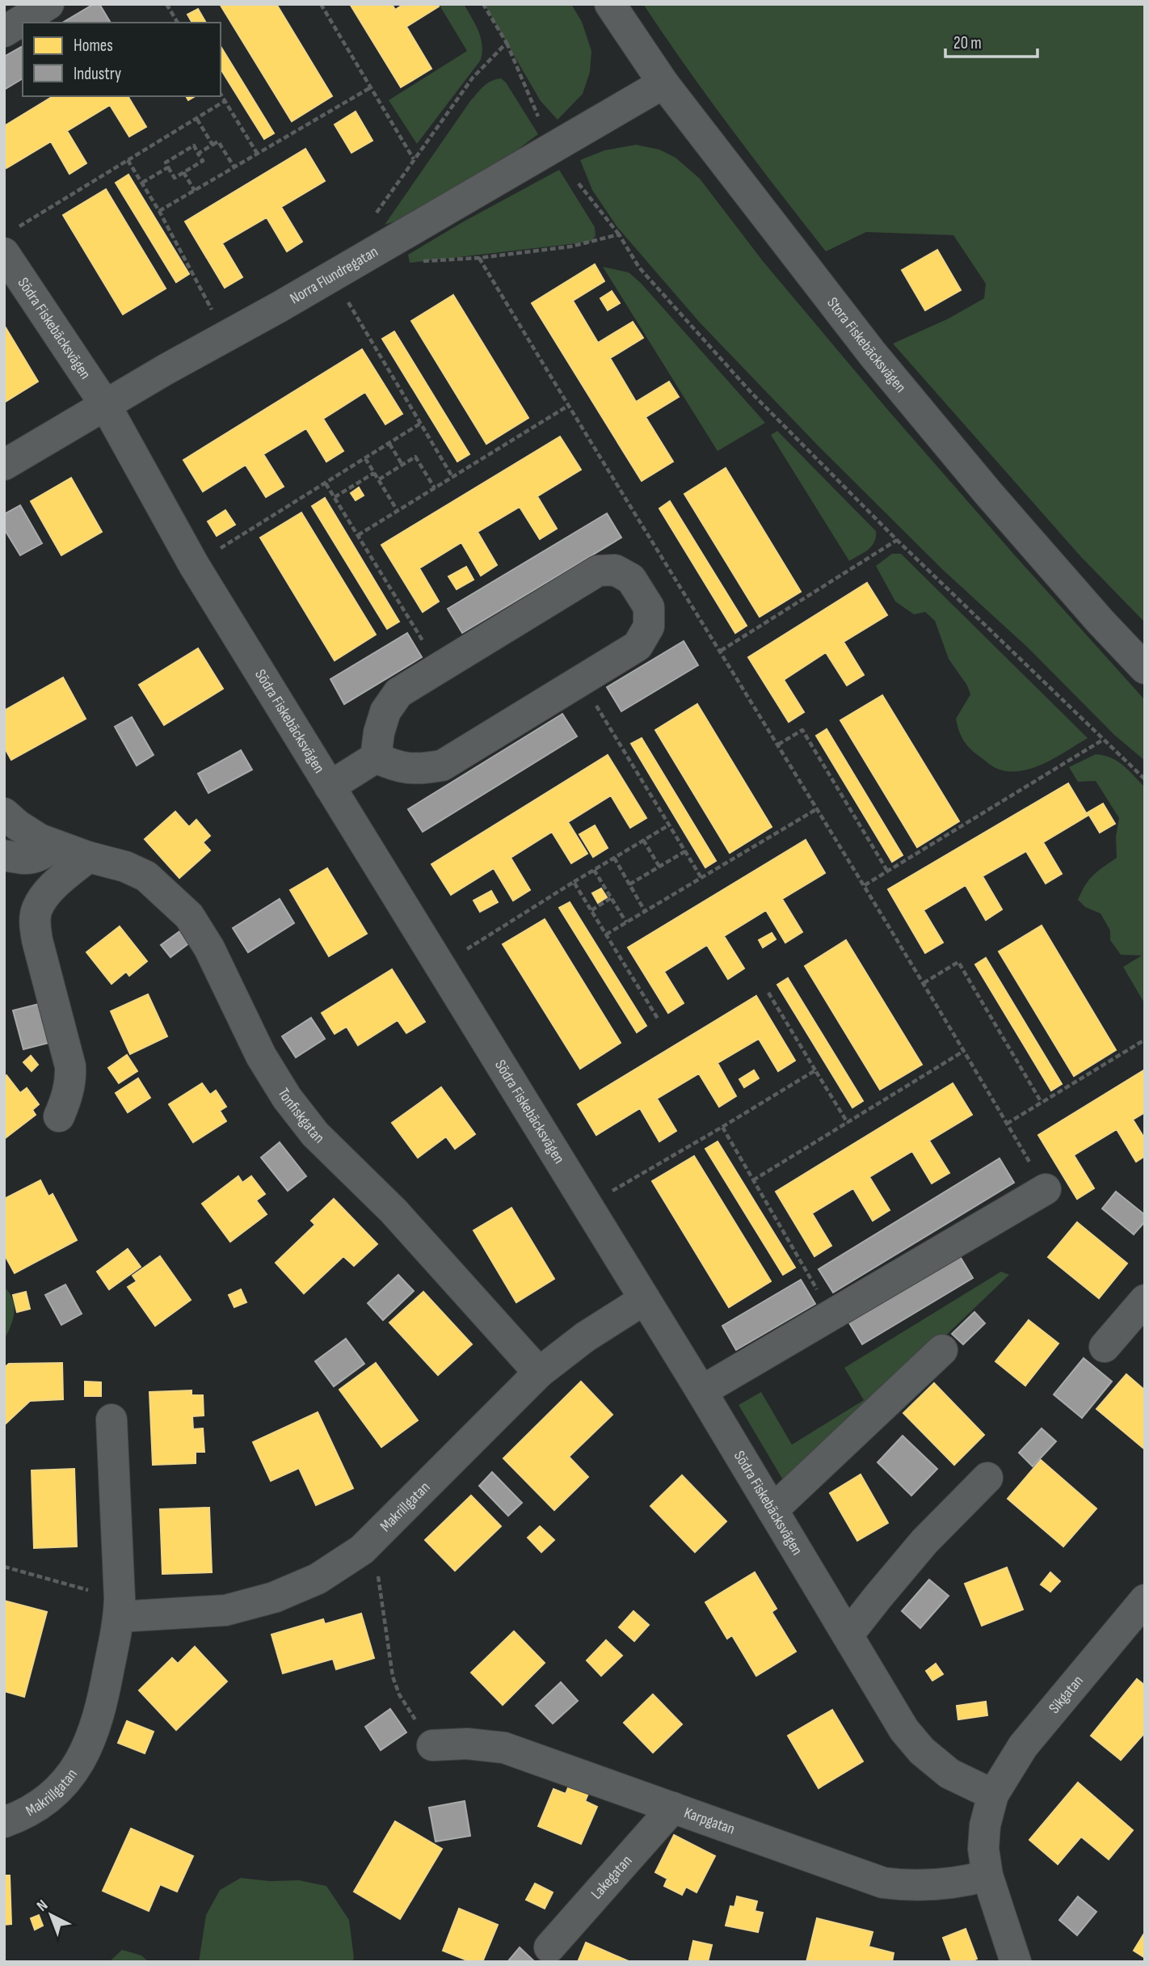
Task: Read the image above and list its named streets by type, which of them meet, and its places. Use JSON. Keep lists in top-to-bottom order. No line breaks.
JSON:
{"streets":{"street":["Norra Flundregatan","Södra Fiskebäcksvägen","Stora Fiskebäcksvägen","Tonfiskgatan","Makrillgatan","Sikgatan","Karpgatan","Lakegatan"]},"crossings":[["Norra Flundregatan","Södra Fiskebäcksvägen"],["Norra Flundregatan","Stora Fiskebäcksvägen"],["Södra Fiskebäcksvägen","Makrillgatan"],["Södra Fiskebäcksvägen","Sikgatan"],["Tonfiskgatan","Makrillgatan"],["Karpgatan","Lakegatan"]],"legend":["Homes","Industry"],"scale_bar":"20 m","north":"top left"}
